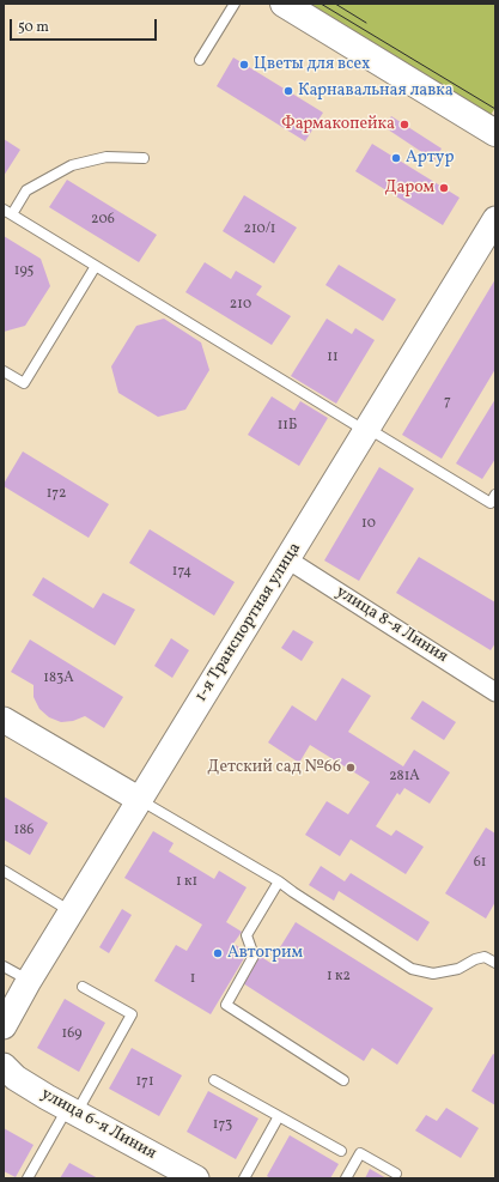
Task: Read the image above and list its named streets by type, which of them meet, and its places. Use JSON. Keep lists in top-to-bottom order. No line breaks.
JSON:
{"streets":{"street":["1-я Транспортная улица","улица 8-я Линия","улица 6-я Линия"]},"crossings":[["1-я Транспортная улица","улица 8-я Линия"]],"places":["Цветы для всех","Карнавальная лавка","Фармакопейка","Артур","Даром","Детский сад №66","Автогрим"],"house_numbers":["206","210/1","195","210","11","7","11Б","172","10","174","183А","281А","186","61","1 к1","1 к2","1","169","171","173"],"scale_bar":"50 m"}
